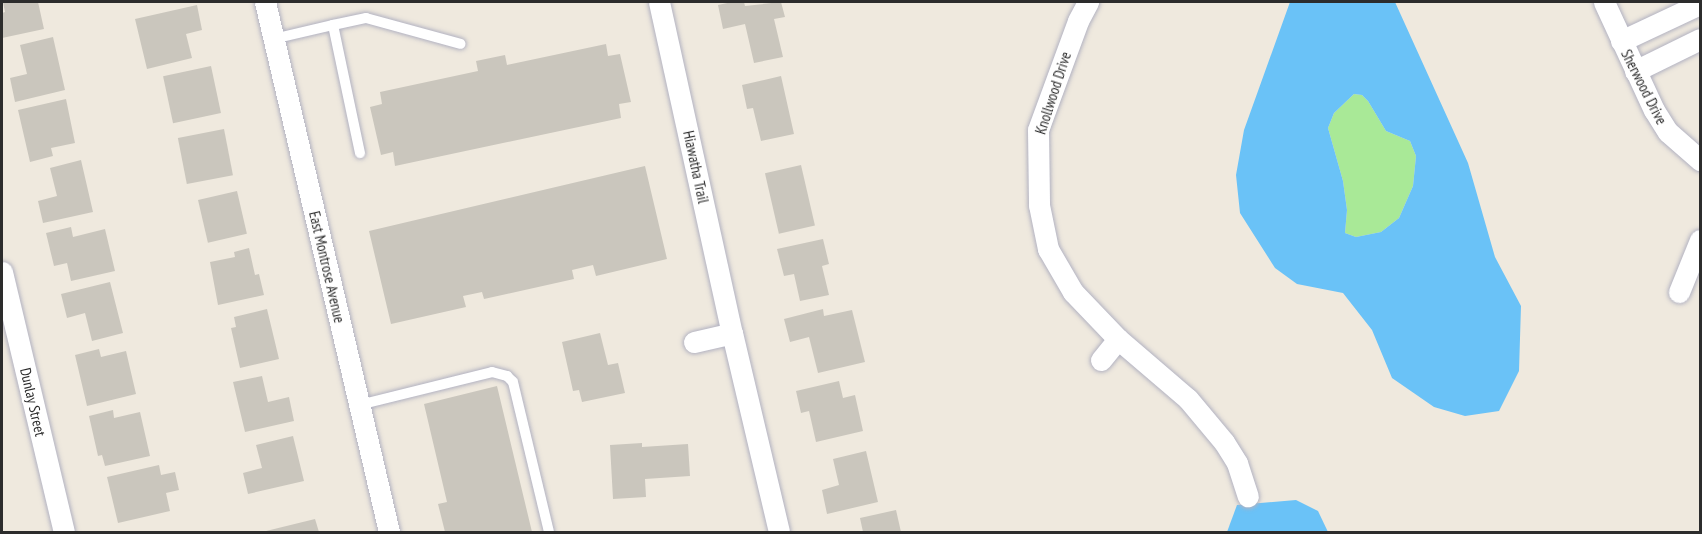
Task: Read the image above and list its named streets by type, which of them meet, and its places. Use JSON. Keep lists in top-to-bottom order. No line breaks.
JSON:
{"streets":{"street":["Sherwood Drive","Knollwood Drive","Hiawatha Trail","East Montrose Avenue","Dunlay Street"]}}
